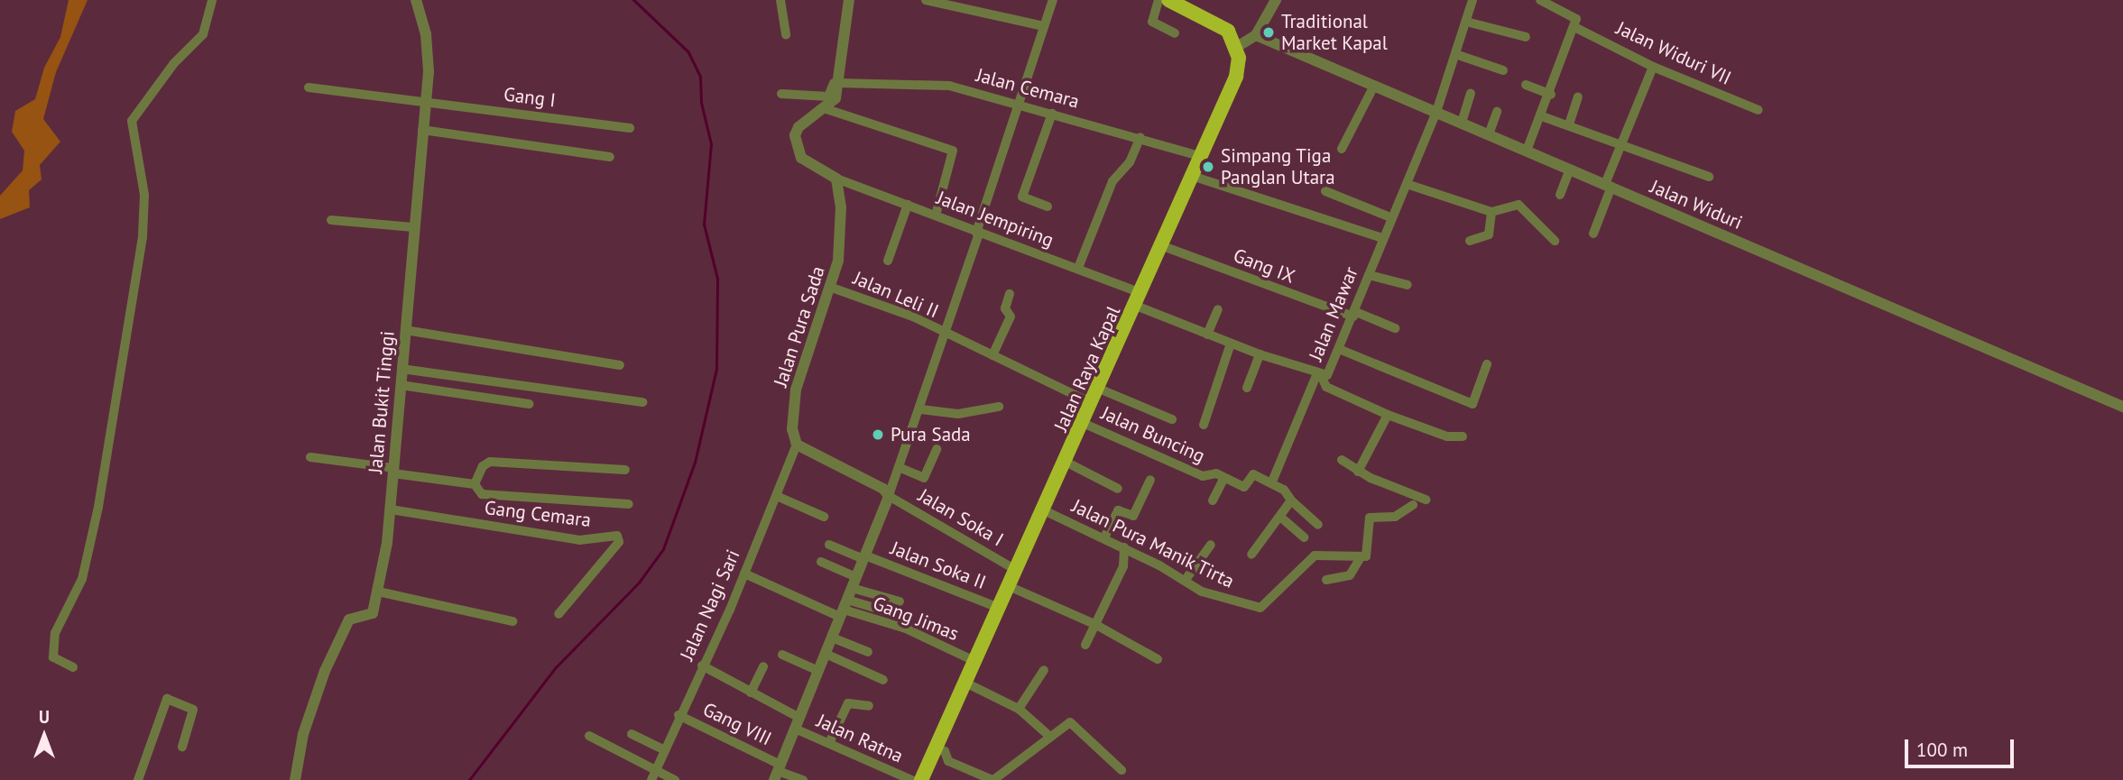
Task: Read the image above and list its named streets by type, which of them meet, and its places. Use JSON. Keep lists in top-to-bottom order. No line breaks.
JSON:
{"streets":{"highway":["Jalan Raya Kapal"],"street":["Jalan Widuri VII","Jalan Cemara","Gang I","Jalan Widuri","Jalan Jempiring","Gang IX","Jalan Leli II","Jalan Mawar","Jalan Pura Sada","Jalan Bukit Tinggi","Jalan Buncing","Gang Cemara","Jalan Soka I","Jalan Pura Manik Tirta","Jalan Soka II","Jalan Nagi Sari","Gang Jimas","Gang VIII","Jalan Ratna"]},"crossings":[["Jalan Cemara","Jalan Raya Kapal"],["Gang I","Jalan Bukit Tinggi"],["Jalan Widuri","Jalan Mawar"],["Jalan Jempiring","Jalan Mawar"],["Jalan Jempiring","Jalan Pura Sada"],["Jalan Jempiring","Jalan Raya Kapal"],["Gang IX","Jalan Mawar"],["Gang IX","Jalan Raya Kapal"],["Jalan Leli II","Jalan Pura Sada"],["Jalan Leli II","Jalan Raya Kapal"],["Jalan Mawar","Jalan Raya Kapal"],["Jalan Pura Sada","Jalan Nagi Sari"],["Jalan Raya Kapal","Jalan Buncing"],["Jalan Raya Kapal","Jalan Soka I"],["Jalan Raya Kapal","Jalan Pura Manik Tirta"],["Jalan Raya Kapal","Jalan Soka II"],["Jalan Raya Kapal","Gang Jimas"],["Jalan Bukit Tinggi","Gang Cemara"],["Jalan Nagi Sari","Gang VIII"],["Jalan Nagi Sari","Jalan Ratna"]],"places":["Traditional Market Kapal","Simpang Tiga Panglan Utara","Pura Sada"],"scale_bar":"100 m","north":"top"}
